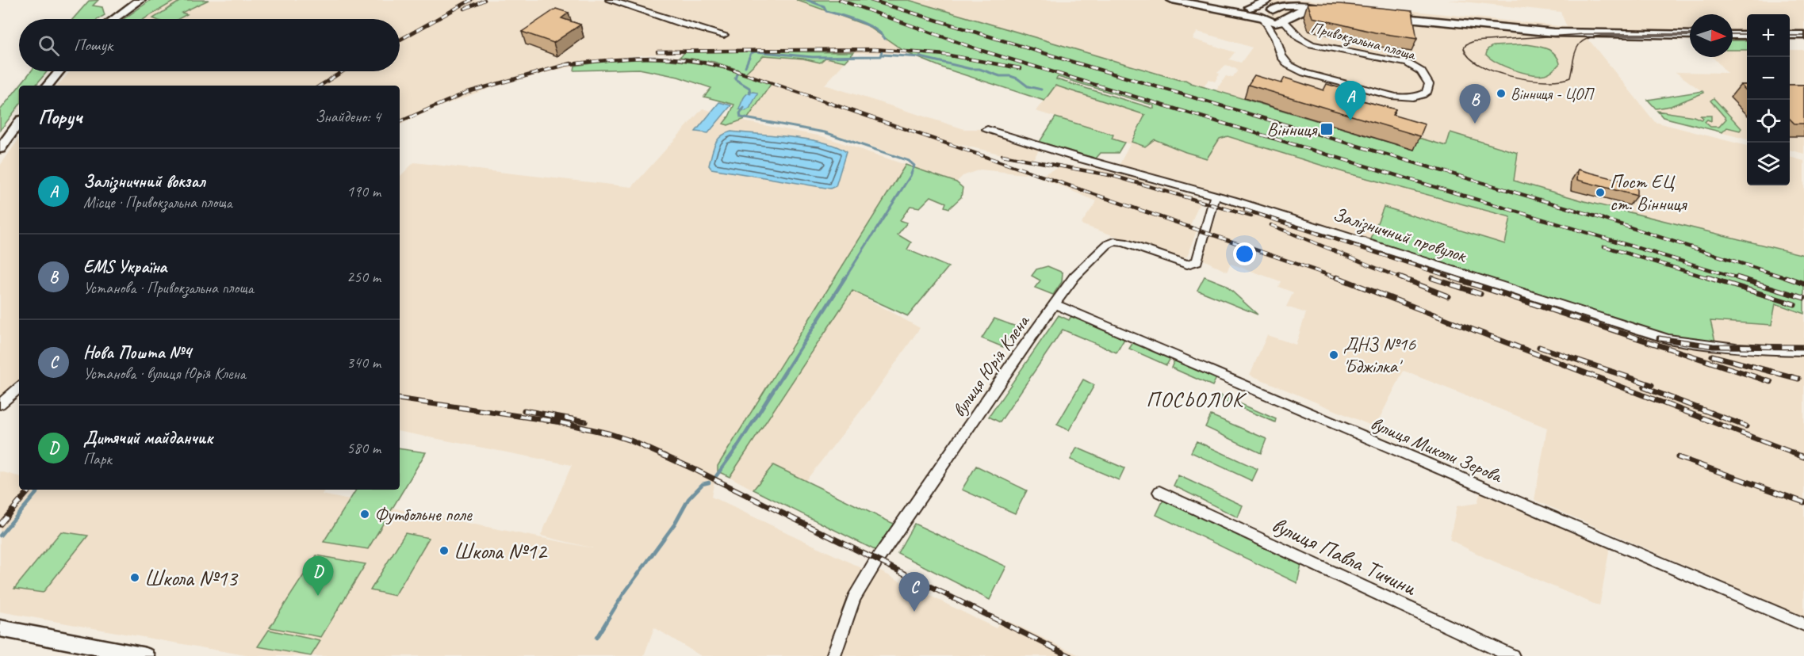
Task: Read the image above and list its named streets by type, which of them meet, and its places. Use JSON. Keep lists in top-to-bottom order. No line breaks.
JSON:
{"streets":{"street":["Привокзальна площа","Залізничний провулок","вулиця Юрія Клена","вулиця Миколи Зерова","вулиця Павла Тичини"]},"crossings":[["Залізничний провулок","вулиця Юрія Клена"],["вулиця Юрія Клена","вулиця Миколи Зерова"]],"districts":["ПОСЬОЛОК"],"places":{"other":["Вінниця - ЦОП","Пост ЕЦ ст. Вінниця","ДНЗ №16 'Бджілка'","Футбольне поле","Школа №12","Школа №13"],"transit":["Вінниця"]},"north":"right","page":{"map_buttons":["+","−"],"search":"Пошук","pins":["A","B","D","C"],"heading":["Поруч","Знайдено: 4"],"list":[{"mark":"A","name":"Залізничний вокзал","note":"Місце · Привокзальна площа","value":"190 m"},{"mark":"B","name":"EMS Україна","note":"Установа · Привокзальна площа","value":"250 m"},{"mark":"C","name":"Нова Пошта №4","note":"Установа · вулиця Юрія Клена","value":"340 m"},{"mark":"D","name":"Дитячий майданчик","note":"Парк","value":"580 m"}]}}
